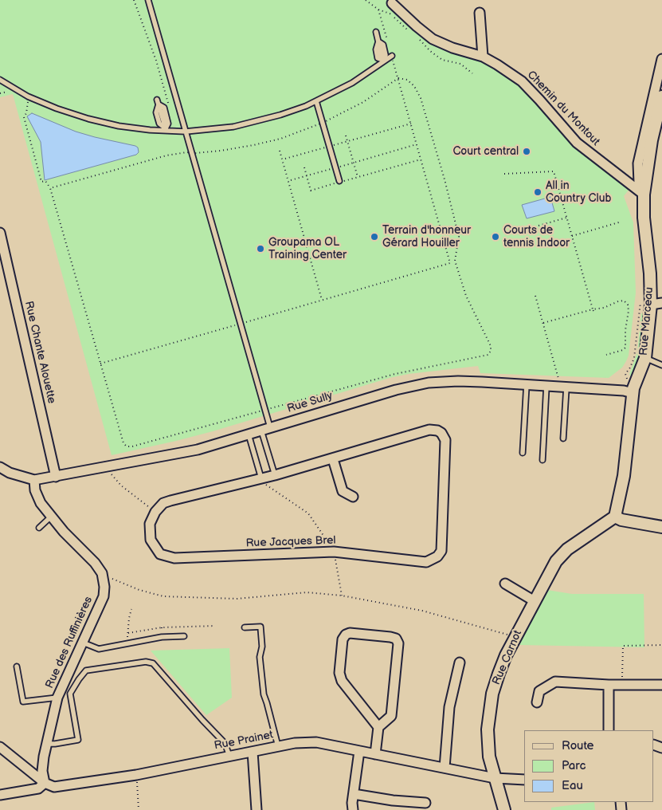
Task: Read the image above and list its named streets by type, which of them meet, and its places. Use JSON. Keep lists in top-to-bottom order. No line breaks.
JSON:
{"streets":{"street":["Chemin du Montout","Rue Marceau","Rue Chante Alouette","Rue Sully","Rue Jacques Brel","Rue des Ruffinières","Rue Carnot","Rue Prainet"]},"crossings":[["Chemin du Montout","Rue Marceau"],["Rue Marceau","Rue Sully"],["Rue Marceau","Rue Carnot"],["Rue Chante Alouette","Rue Sully"],["Rue des Ruffinières","Rue Prainet"],["Rue Carnot","Rue Prainet"]],"places":["Court central","All in Country Club","Terrain d'honneur Gérard Houiller","Courts de tennis Indoor","Groupama OL Training Center"],"legend":["Route","Parc","Eau"]}
